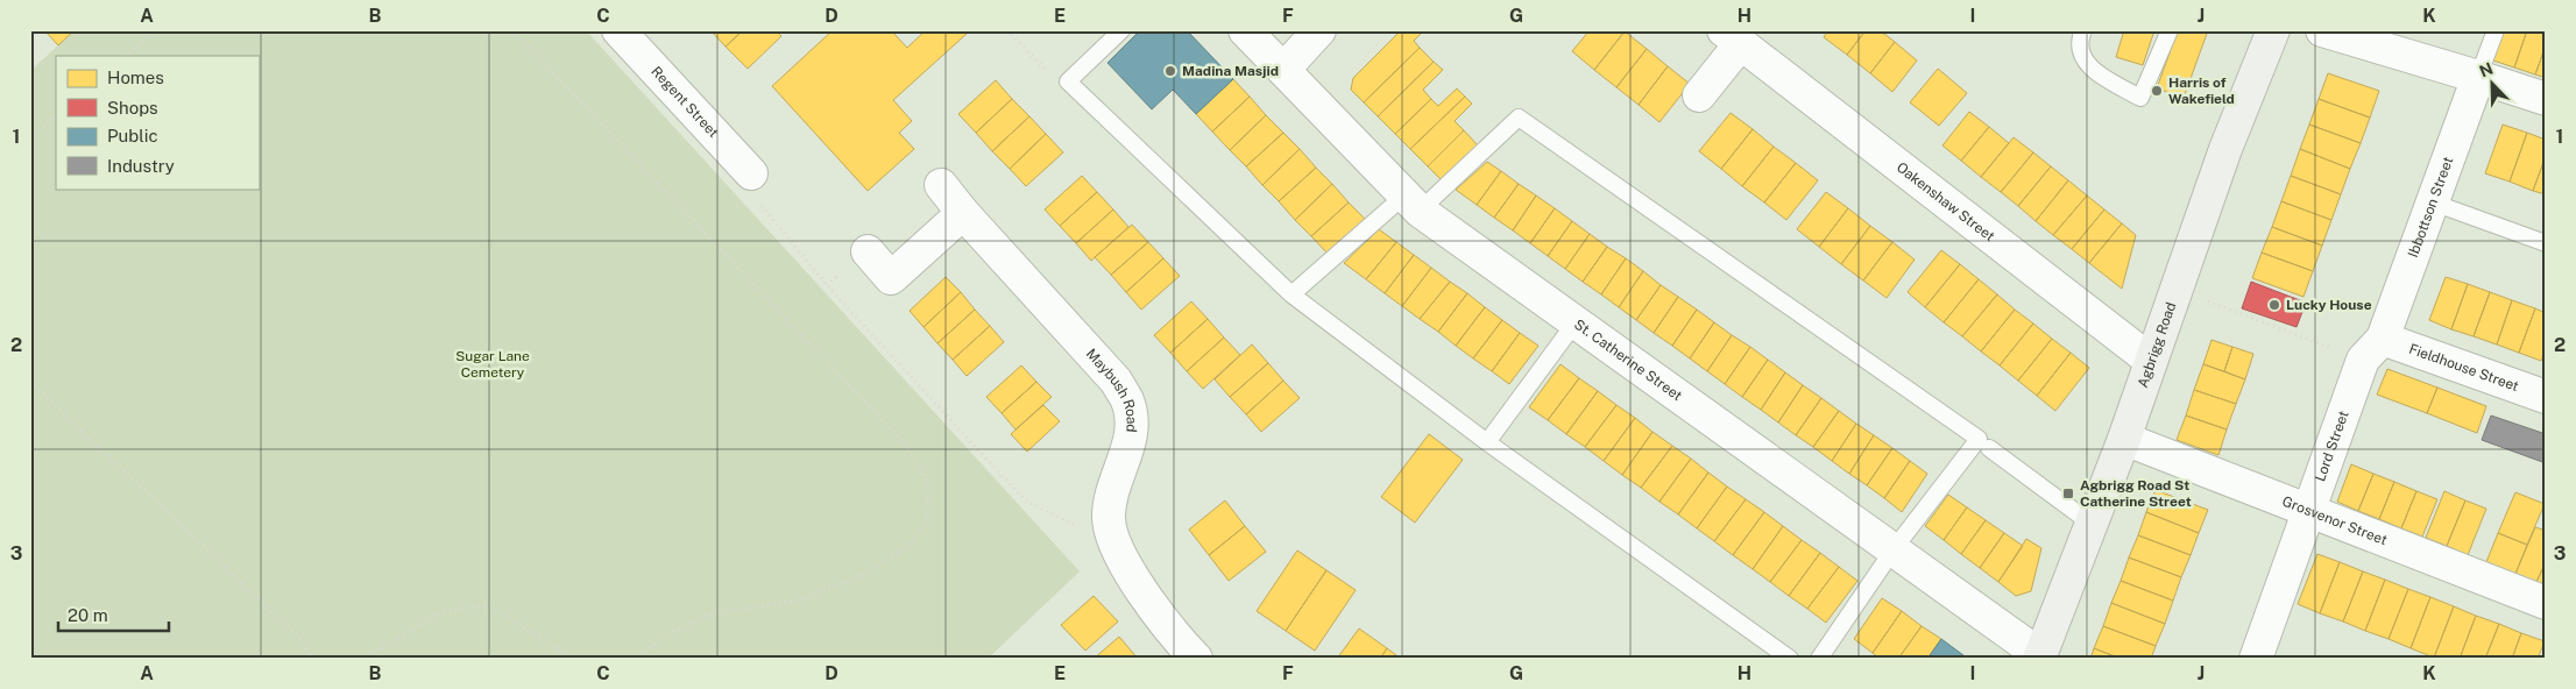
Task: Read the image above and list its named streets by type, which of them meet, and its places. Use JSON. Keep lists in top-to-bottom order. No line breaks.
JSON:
{"streets":{"main road":["Agbrigg Road"],"street":["Regent Street","Oakenshaw Street","Ibbottson Street","St. Catherine Street","Fieldhouse Street","Maybush Road","Lord Street","Grosvenor Street"]},"crossings":[["Oakenshaw Street","Agbrigg Road"],["Ibbottson Street","Fieldhouse Street"],["Ibbottson Street","Lord Street"],["Agbrigg Road","St. Catherine Street"],["Agbrigg Road","Grosvenor Street"],["Fieldhouse Street","Lord Street"],["Lord Street","Grosvenor Street"]],"parks":["Sugar Lane Cemetery"],"places":{"other":["Madina Masjid","Harris of Wakefield","Lucky House"],"transit":["Agbrigg Road St Catherine Street"]},"legend":["Homes","Shops","Public","Industry"],"scale_bar":"20 m","north":"top left","grid":{"columns":["A","B","C","D","E","F","G","H","I","J","K"],"rows":["1","2","3"]}}
